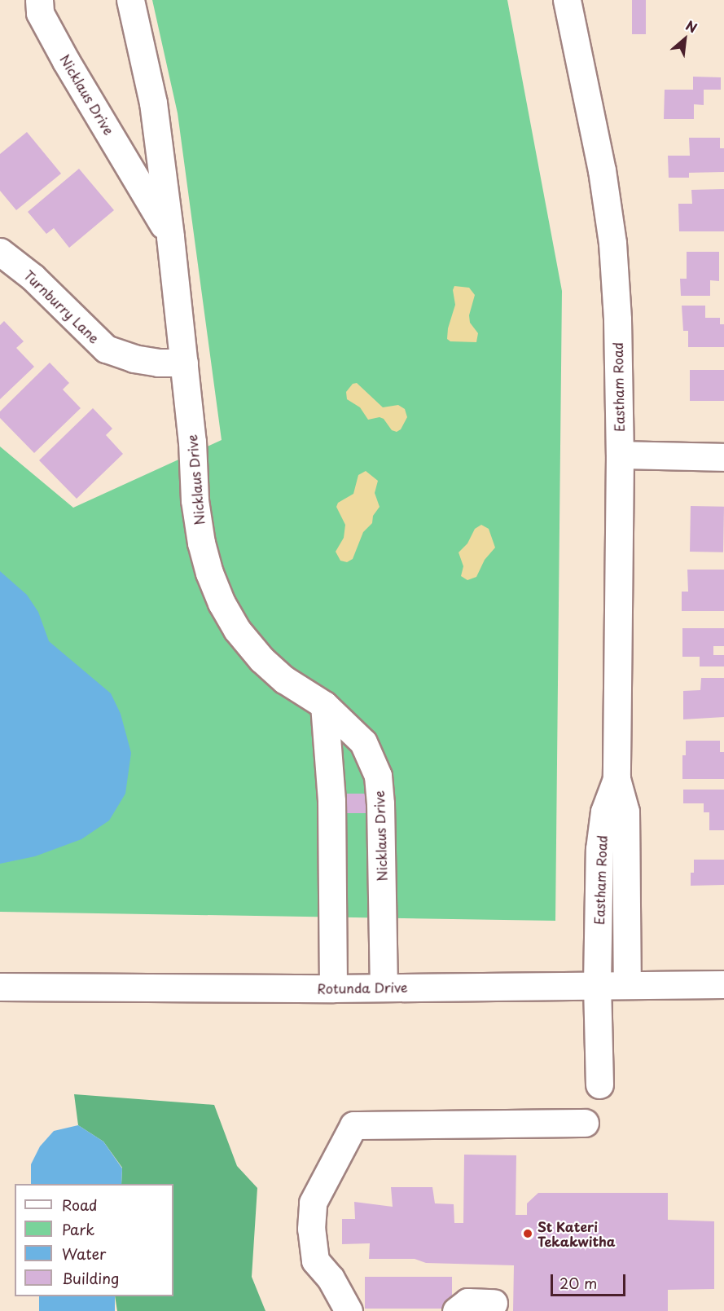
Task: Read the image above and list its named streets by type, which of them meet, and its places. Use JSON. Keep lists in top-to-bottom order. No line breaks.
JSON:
{"streets":{"street":["Nicklaus Drive","Turnburry Lane","Eastham Road","Rotunda Drive"]},"crossings":[["Nicklaus Drive","Turnburry Lane"],["Nicklaus Drive","Rotunda Drive"],["Eastham Road","Rotunda Drive"]],"places":["St Kateri Tekakwitha"],"legend":["Road","Park","Water","Building"],"scale_bar":"20 m","north":"top right"}
